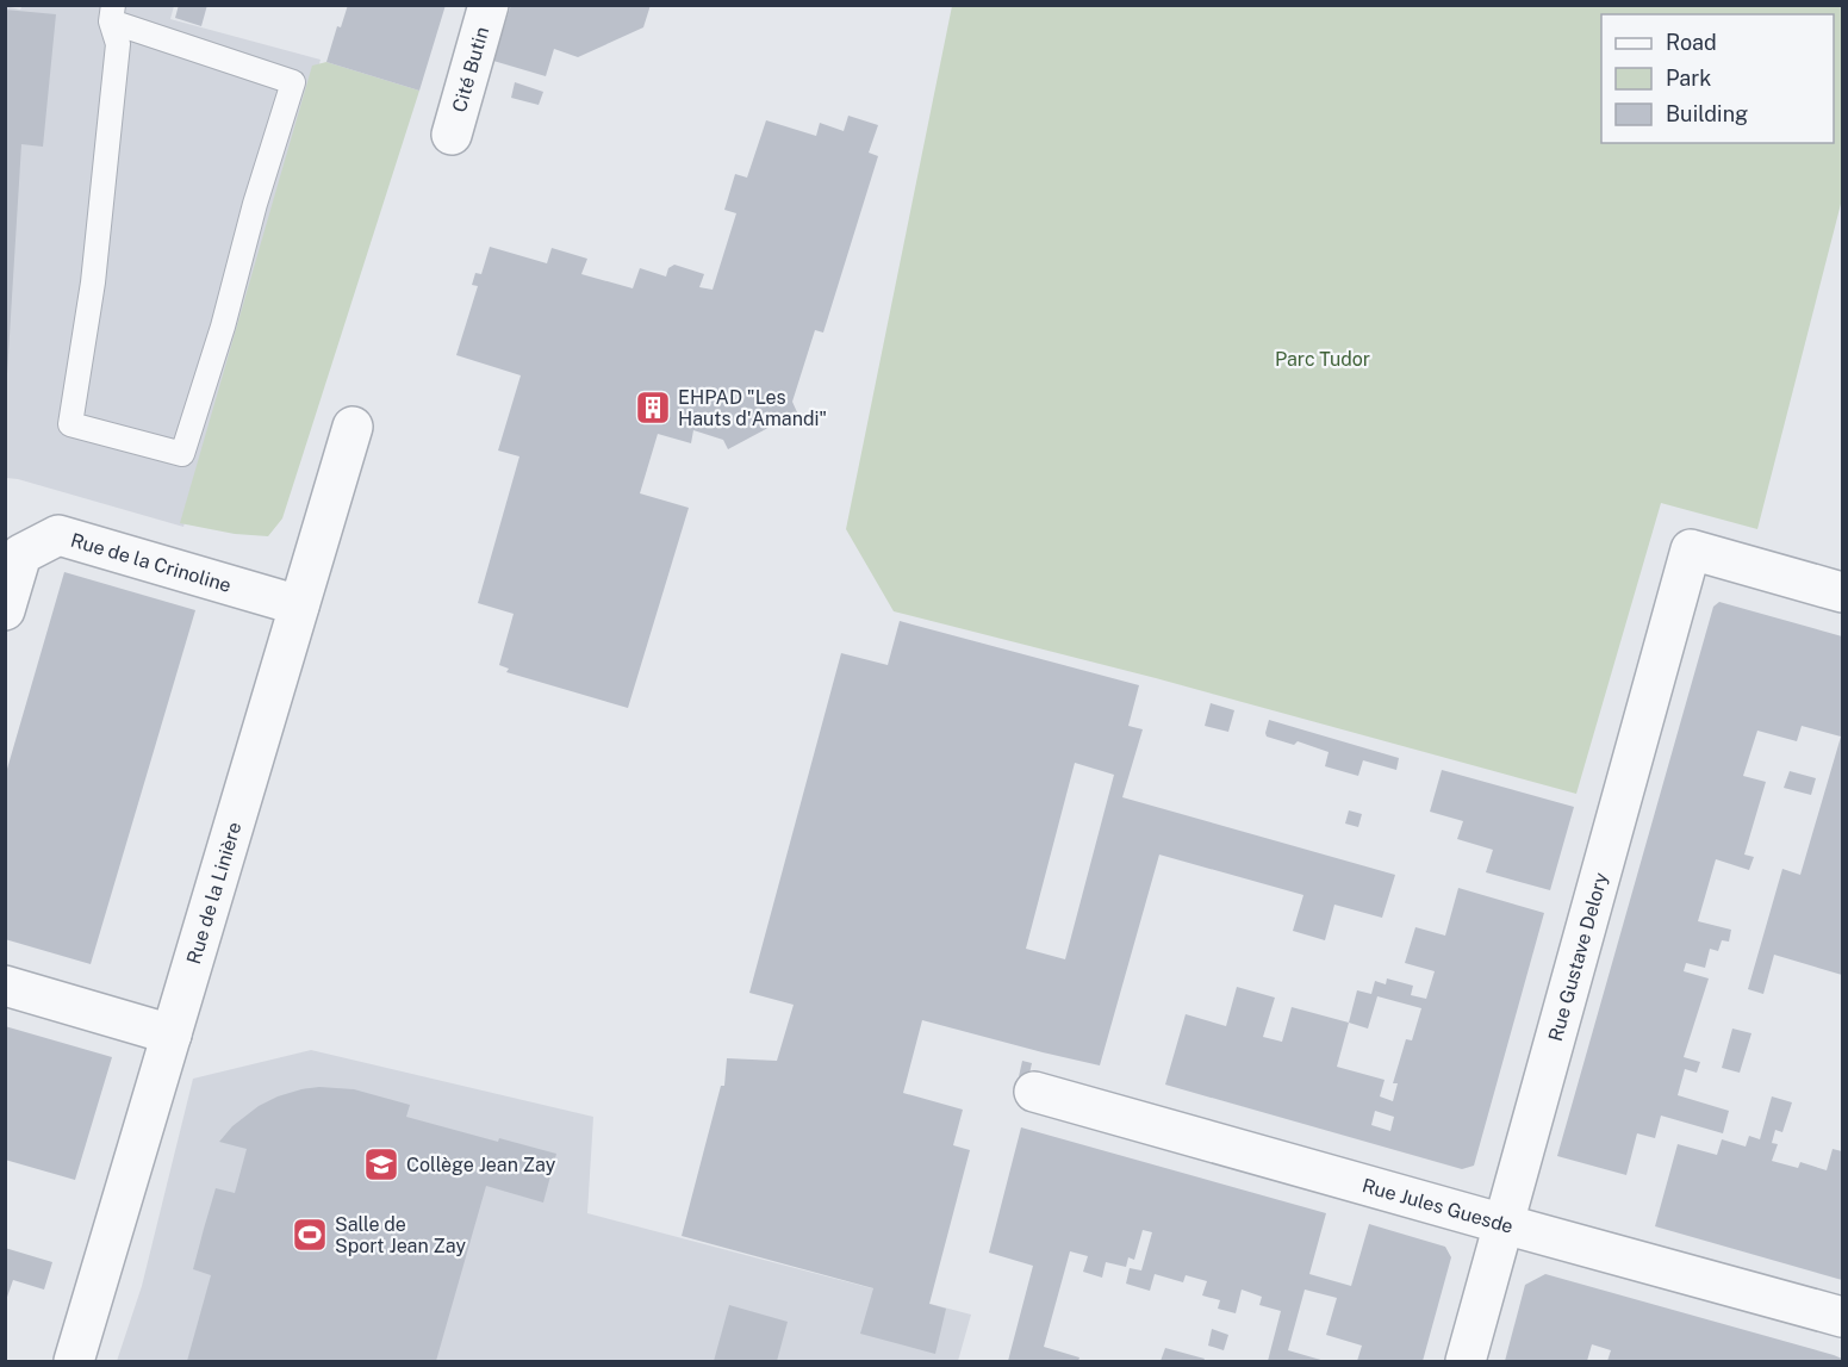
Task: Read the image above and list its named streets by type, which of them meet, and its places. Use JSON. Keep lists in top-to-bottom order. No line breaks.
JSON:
{"streets":{"street":["Cité Butin","Rue de la Crinoline","Rue de la Linière","Rue Gustave Delory","Rue Jules Guesde"]},"crossings":[["Rue de la Crinoline","Rue de la Linière"],["Rue Gustave Delory","Rue Jules Guesde"]],"parks":["Parc Tudor"],"places":{"building":["EHPAD \"Les Hauts d'Amandi\""],"school or university":["Collège Jean Zay"],"sports":["Salle de Sport Jean Zay"]},"legend":["Road","Park","Building"]}
